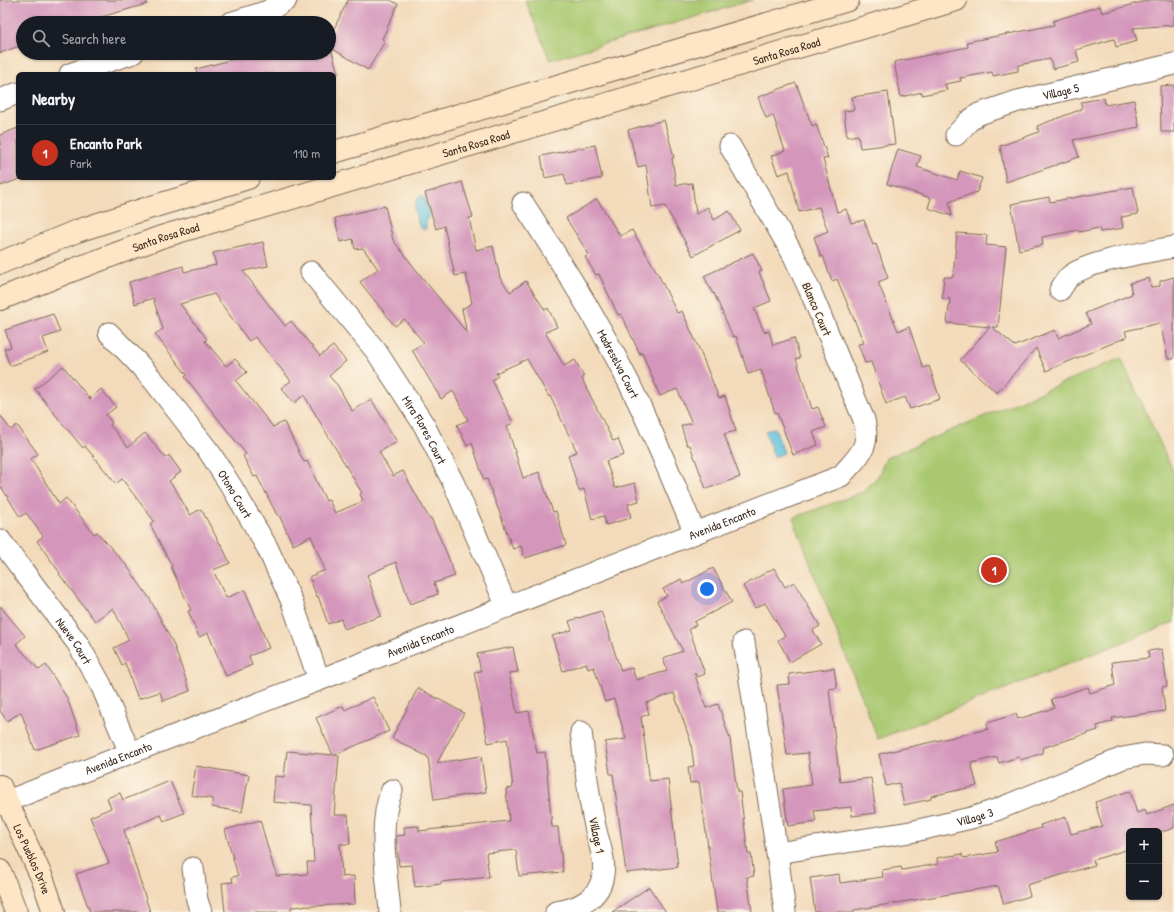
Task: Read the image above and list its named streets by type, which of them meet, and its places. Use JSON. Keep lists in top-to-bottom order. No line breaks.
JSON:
{"streets":{"main road":["Santa Rosa Road","Los Pueblos Drive"],"street":["Village 5","Blanco Court","Madreselva Court","Mira Flores Court","Otono Court","Avenida Encanto","Nueve Court","Village 3","Village 1"]},"crossings":[["Blanco Court","Avenida Encanto"],["Madreselva Court","Avenida Encanto"],["Mira Flores Court","Avenida Encanto"],["Otono Court","Avenida Encanto"],["Avenida Encanto","Nueve Court"],["Avenida Encanto","Los Pueblos Drive"]],"page":{"search":"Search here","heading":"Nearby","list":[{"mark":"1","name":"Encanto Park","note":"Park","value":"110 m"}],"pins":"1","map_buttons":["+","−"]}}
